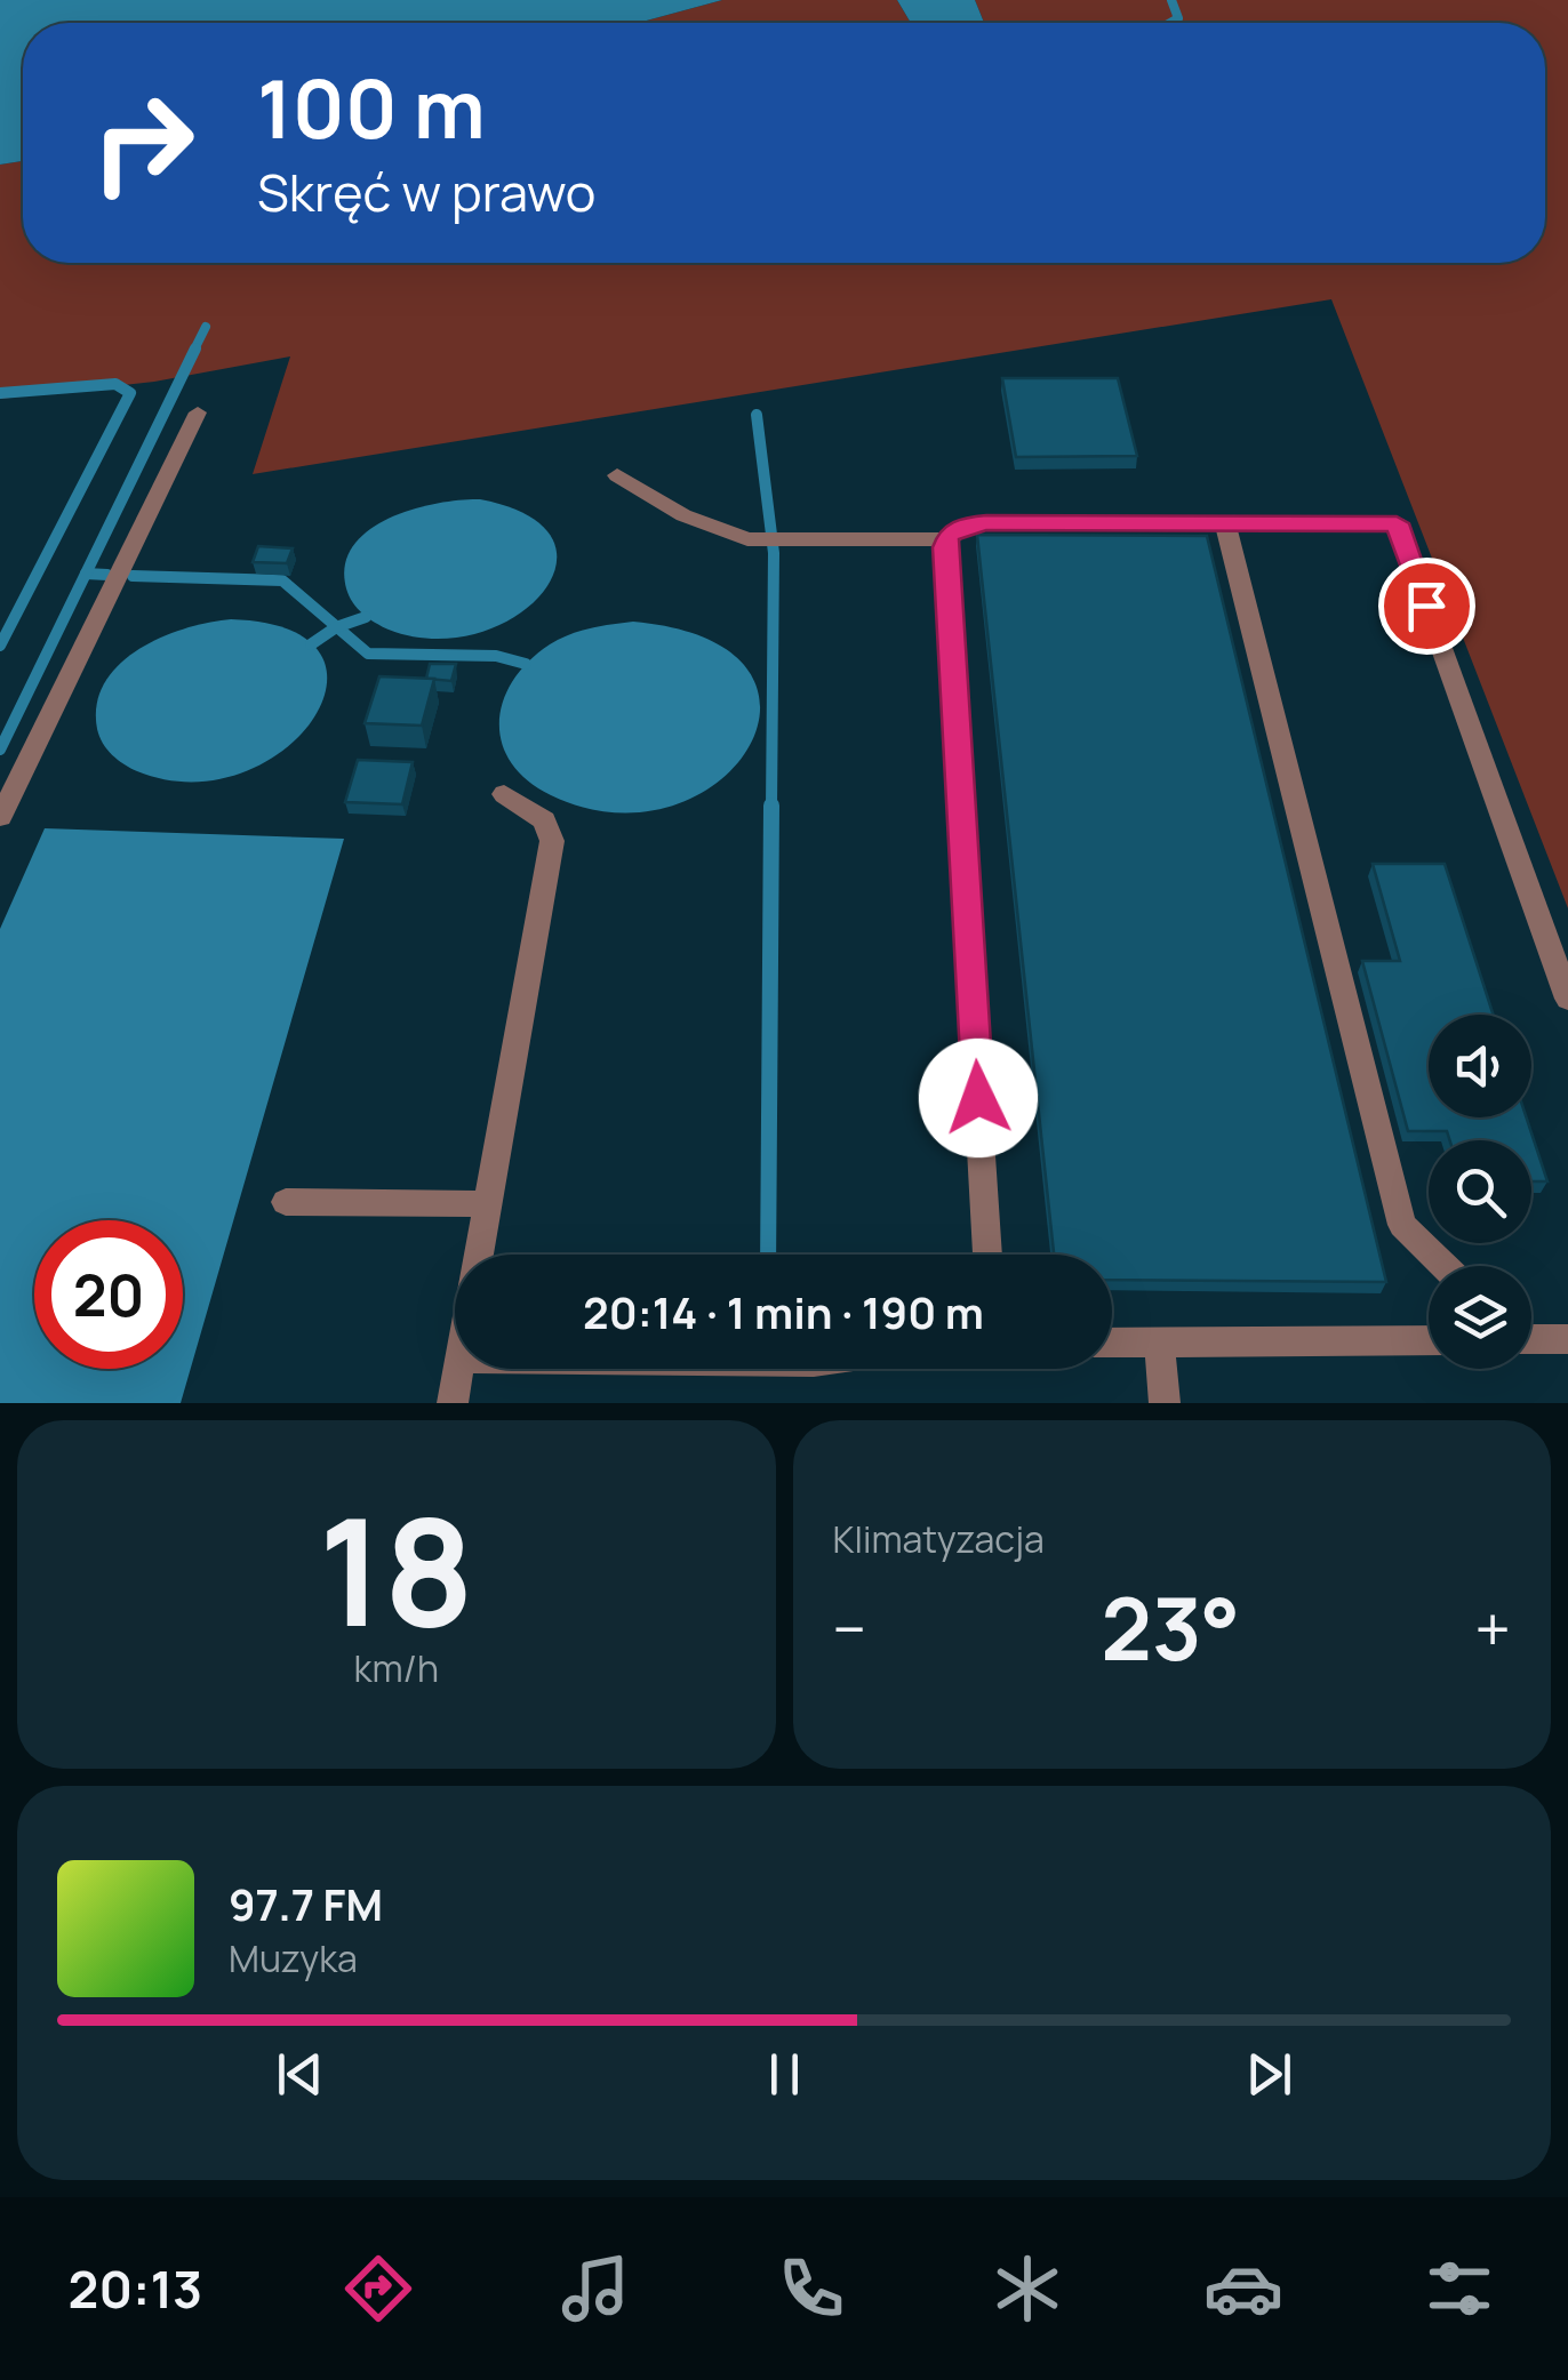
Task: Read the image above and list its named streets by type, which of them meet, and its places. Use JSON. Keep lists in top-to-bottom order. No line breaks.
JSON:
{"page":{"turn":["100 m","Skręć w prawo"],"limit":"20","trip":"20:14 · 1 min · 190 m","tile":[["18","km/h"],"Klimatyzacja"],"heat":["−","23°","+"],"song":["97.7 FM","Muzyka"],"tabs":"20:13"}}
